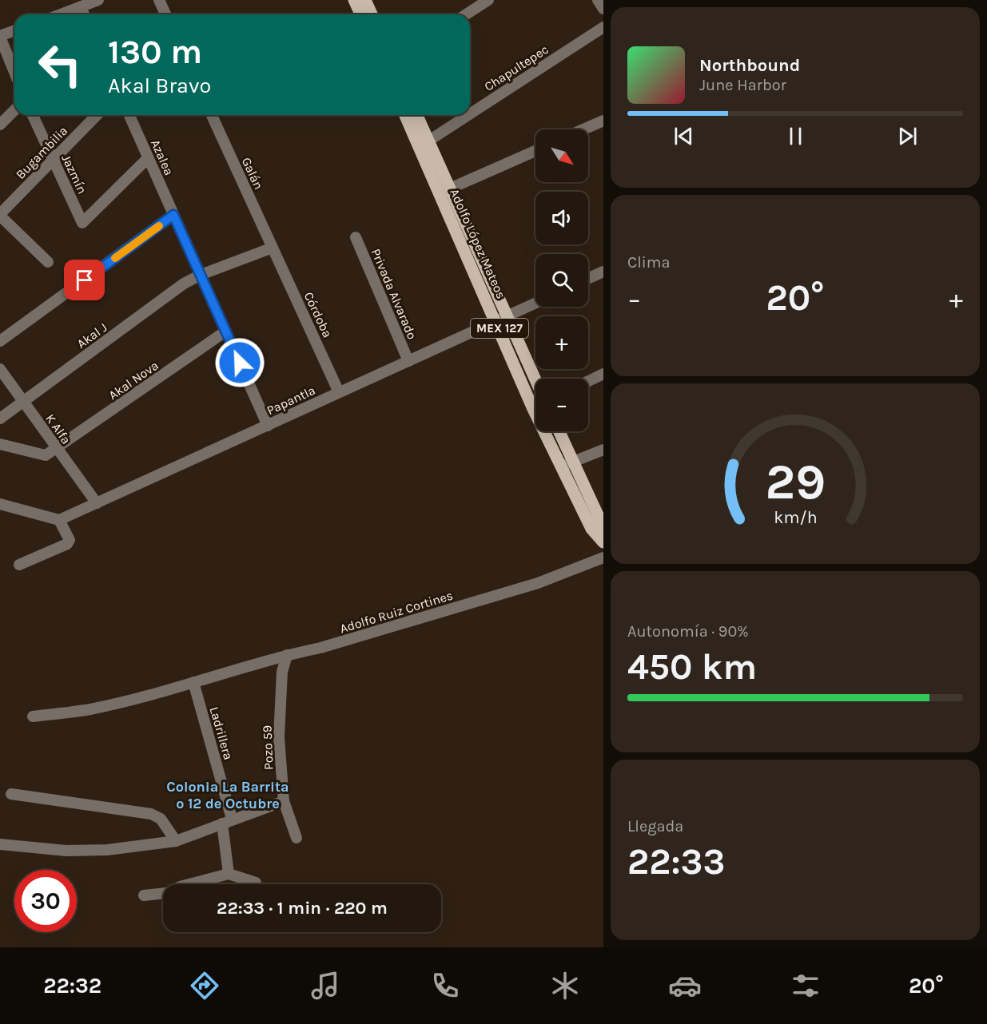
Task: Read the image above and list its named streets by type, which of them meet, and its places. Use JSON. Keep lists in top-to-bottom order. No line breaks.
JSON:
{"streets":{"main road":["Adolfo López Mateos","MEX 127"],"street":["Chapultepec","Bugambilia","Azalea","Galán","Jazmín","Privada Alvarado","Córdoba","Akal J","Akal Nova","Papantla","K Alfa","Adolfo Ruiz Cortines","Ladrillera","Pozo 59"]},"crossings":[["Chapultepec","Adolfo López Mateos"],["Bugambilia","Jazmín"],["Azalea","Jazmín"],["Azalea","Akal J"],["Azalea","Akal Nova"],["Azalea","Papantla"],["Galán","Córdoba"],["Galán","Akal J"],["Adolfo López Mateos","Papantla"],["Privada Alvarado","Papantla"],["Córdoba","Akal J"],["Córdoba","Papantla"],["Akal J","K Alfa"],["Akal Nova","K Alfa"],["Papantla","K Alfa"],["Adolfo Ruiz Cortines","Ladrillera"],["Adolfo Ruiz Cortines","Pozo 59"]],"districts":["Colonia La Barrita o 12 de Octubre"],"north":"bottom right","page":{"turn":["130 m","Akal Bravo"],"song":["Northbound","June Harbor"],"map_buttons":["+","−"],"tile":["Clima",["Autonomía · 90%","450 km"],["Llegada","22:33"]],"heat":["−","20°","+"],"limit":"30","trip":"22:33 · 1 min · 220 m","tabs":["22:32","20°"],"gauge":["29","km/h"]}}
